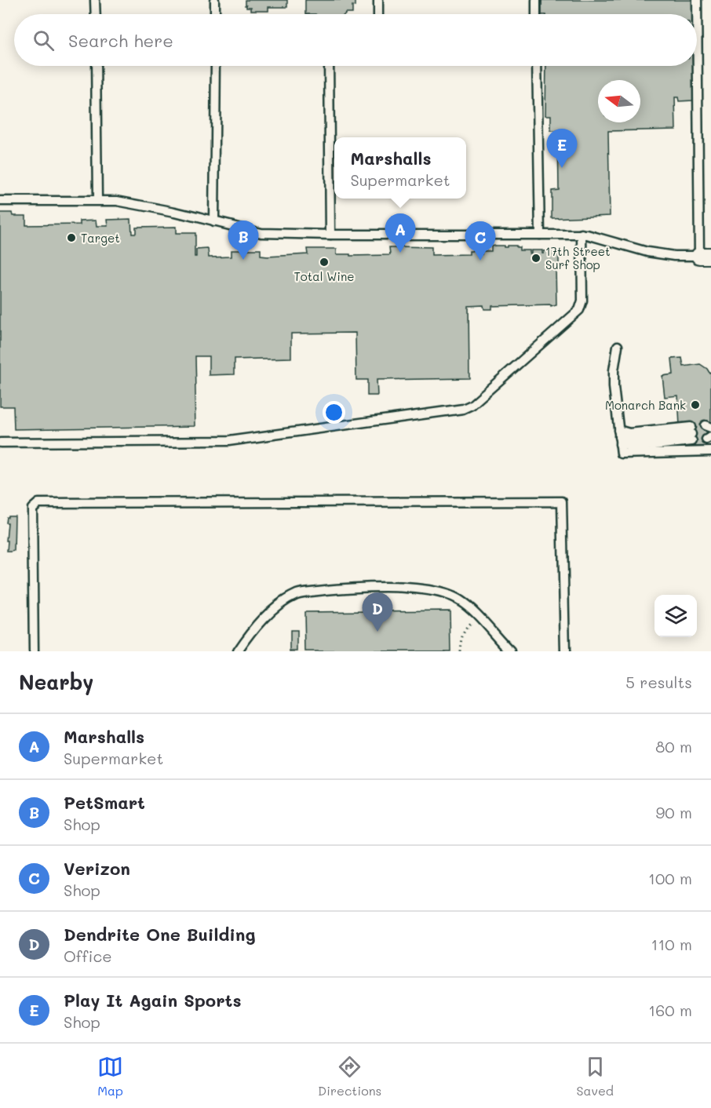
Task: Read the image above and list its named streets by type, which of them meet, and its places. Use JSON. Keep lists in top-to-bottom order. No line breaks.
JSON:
{"places":["Target","17th Street Surf Shop","Total Wine","Monarch Bank"],"north":"left","page":{"search":"Search here","pins":["E","A","B","C","D"],"popup":["Marshalls","Supermarket"],"heading":["Nearby","5 results"],"list":[{"mark":"A","name":"Marshalls","note":"Supermarket","value":"80 m"},{"mark":"B","name":"PetSmart","note":"Shop","value":"90 m"},{"mark":"C","name":"Verizon","note":"Shop","value":"100 m"},{"mark":"D","name":"Dendrite One Building","note":"Office","value":"110 m"},{"mark":"E","name":"Play It Again Sports","note":"Shop","value":"160 m"}],"nav":["Map","Directions","Saved"]}}
